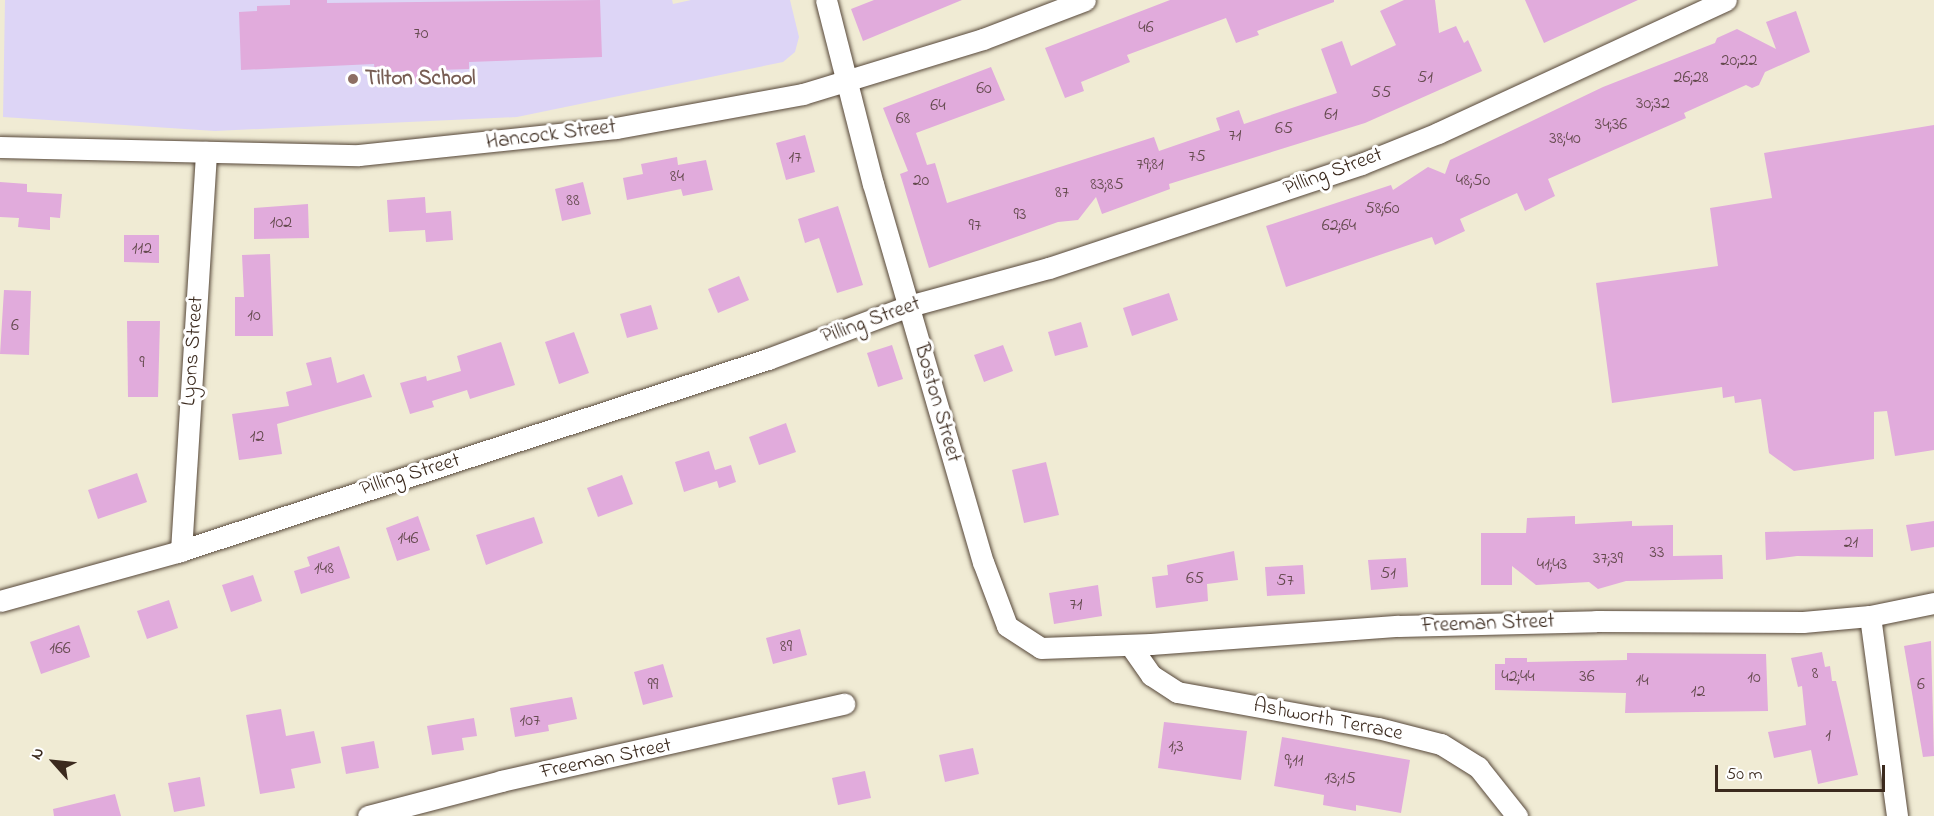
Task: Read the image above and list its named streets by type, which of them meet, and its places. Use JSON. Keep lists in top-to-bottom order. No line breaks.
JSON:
{"streets":{"street":["Hancock Street","Pilling Street","Lyons Street","Boston Street","Freeman Street","Ashworth Terrace"]},"crossings":[["Hancock Street","Lyons Street"],["Hancock Street","Boston Street"],["Pilling Street","Lyons Street"],["Pilling Street","Boston Street"],["Boston Street","Freeman Street"],["Freeman Street","Ashworth Terrace"]],"places":["Tilton School"],"house_numbers":["46","70","20;22","51","26;28","60","55","30;32","64","61","68","34;36","65","71","38;40","75","17","79;81","84","20","48;50","83;85","87","88","58;60","93","102","97","62;64","112","10","6","9","12","146","21","33","37;39","41;43","148","51","65","57","71","89","166","8","42;44","36","10","14","99","6","12","107","1","1;3","9;11","13;15"],"scale_bar":"50 m","north":"top left"}
